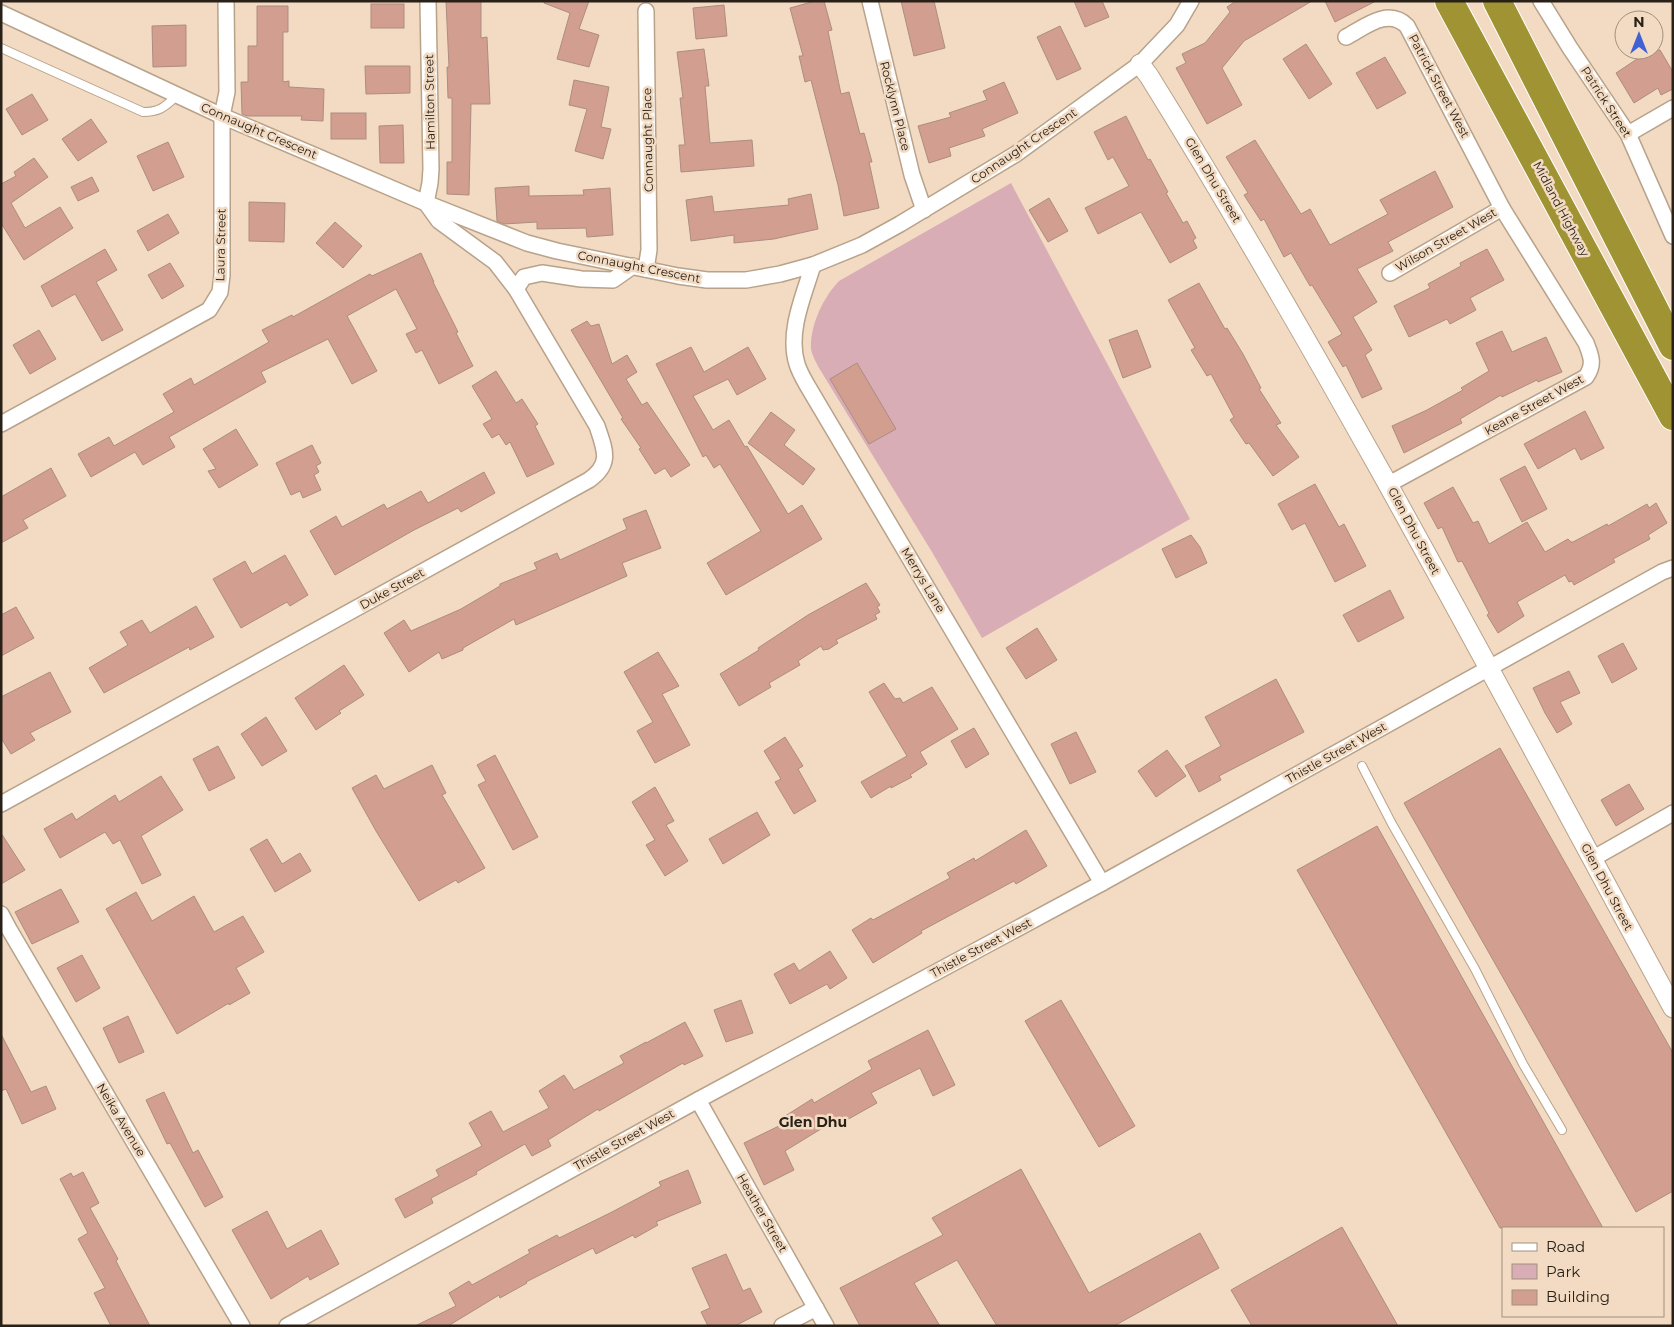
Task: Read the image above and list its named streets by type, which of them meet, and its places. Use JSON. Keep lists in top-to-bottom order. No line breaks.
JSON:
{"streets":{"highway":["Midland Highway"],"street":["Patrick Street West","Hamilton Street","Patrick Street","Rocklynn Place","Connaught Crescent","Connaught Place","Glen Dhu Street","Wilson Street West","Laura Street","Keane Street West","Merrys Lane","Duke Street","Thistle Street West","Neika Avenue","Heather Street"]},"crossings":[["Patrick Street West","Wilson Street West"],["Patrick Street West","Keane Street West"],["Hamilton Street","Connaught Crescent"],["Hamilton Street","Duke Street"],["Rocklynn Place","Connaught Crescent"],["Connaught Crescent","Connaught Place"],["Connaught Crescent","Glen Dhu Street"],["Connaught Crescent","Laura Street"],["Connaught Crescent","Merrys Lane"],["Connaught Crescent","Duke Street"],["Glen Dhu Street","Keane Street West"],["Glen Dhu Street","Thistle Street West"],["Wilson Street West","Keane Street West"],["Merrys Lane","Thistle Street West"],["Thistle Street West","Heather Street"]],"districts":["Glen Dhu"],"legend":["Road","Park","Building"],"north":"top"}
